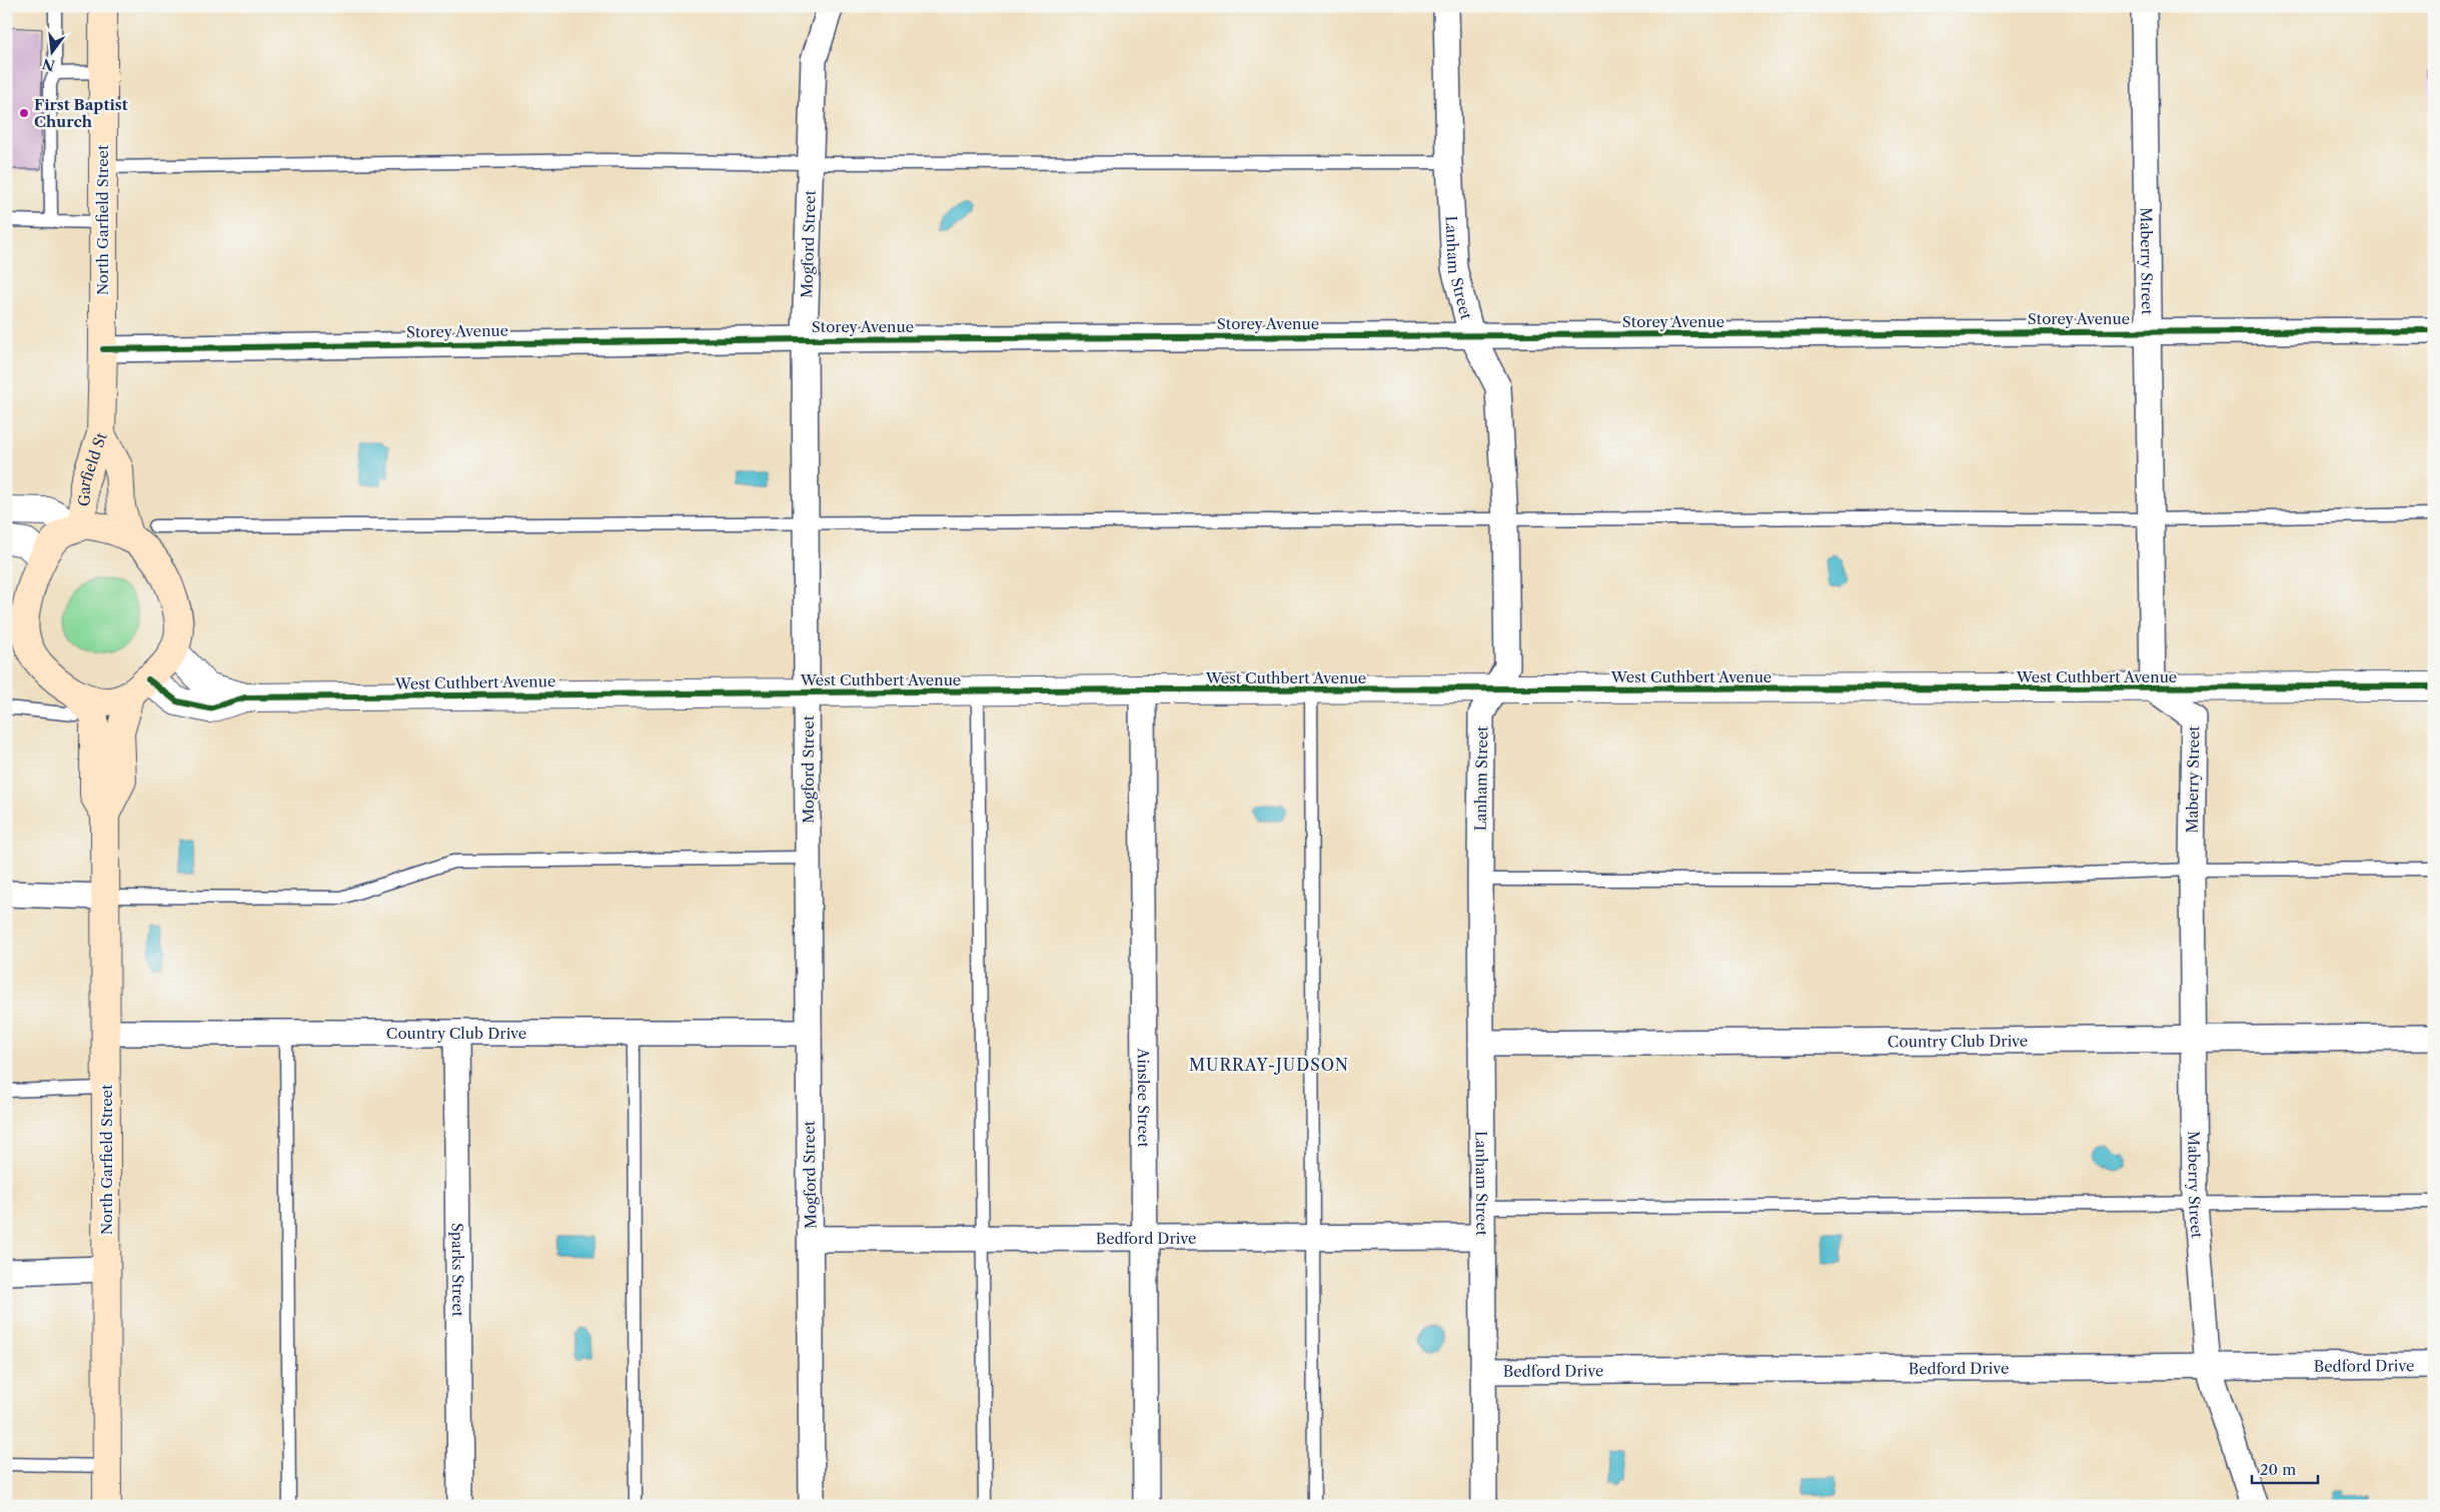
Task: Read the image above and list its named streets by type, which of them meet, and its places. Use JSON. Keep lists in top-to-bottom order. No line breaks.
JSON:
{"streets":{"main road":["North Garfield Street","Garfield St"],"street":["Mogford Street","Maberry Street","Lanham Street","Storey Avenue","West Cuthbert Avenue","Country Club Drive","Ainslee Street","Bedford Drive","Sparks Street"]},"crossings":[["North Garfield Street","Storey Avenue"],["North Garfield Street","Garfield St"],["North Garfield Street","Country Club Drive"],["Mogford Street","Storey Avenue"],["Mogford Street","West Cuthbert Avenue"],["Mogford Street","Country Club Drive"],["Mogford Street","Bedford Drive"],["Maberry Street","Storey Avenue"],["Maberry Street","West Cuthbert Avenue"],["Maberry Street","Country Club Drive"],["Maberry Street","Bedford Drive"],["Lanham Street","Storey Avenue"],["Lanham Street","West Cuthbert Avenue"],["Lanham Street","Country Club Drive"],["Lanham Street","Bedford Drive"],["Garfield St","West Cuthbert Avenue"],["West Cuthbert Avenue","Ainslee Street"],["Country Club Drive","Sparks Street"],["Ainslee Street","Bedford Drive"]],"districts":["MURRAY-JUDSON"],"places":["First Baptist Church"],"scale_bar":"20 m","north":"bottom"}
